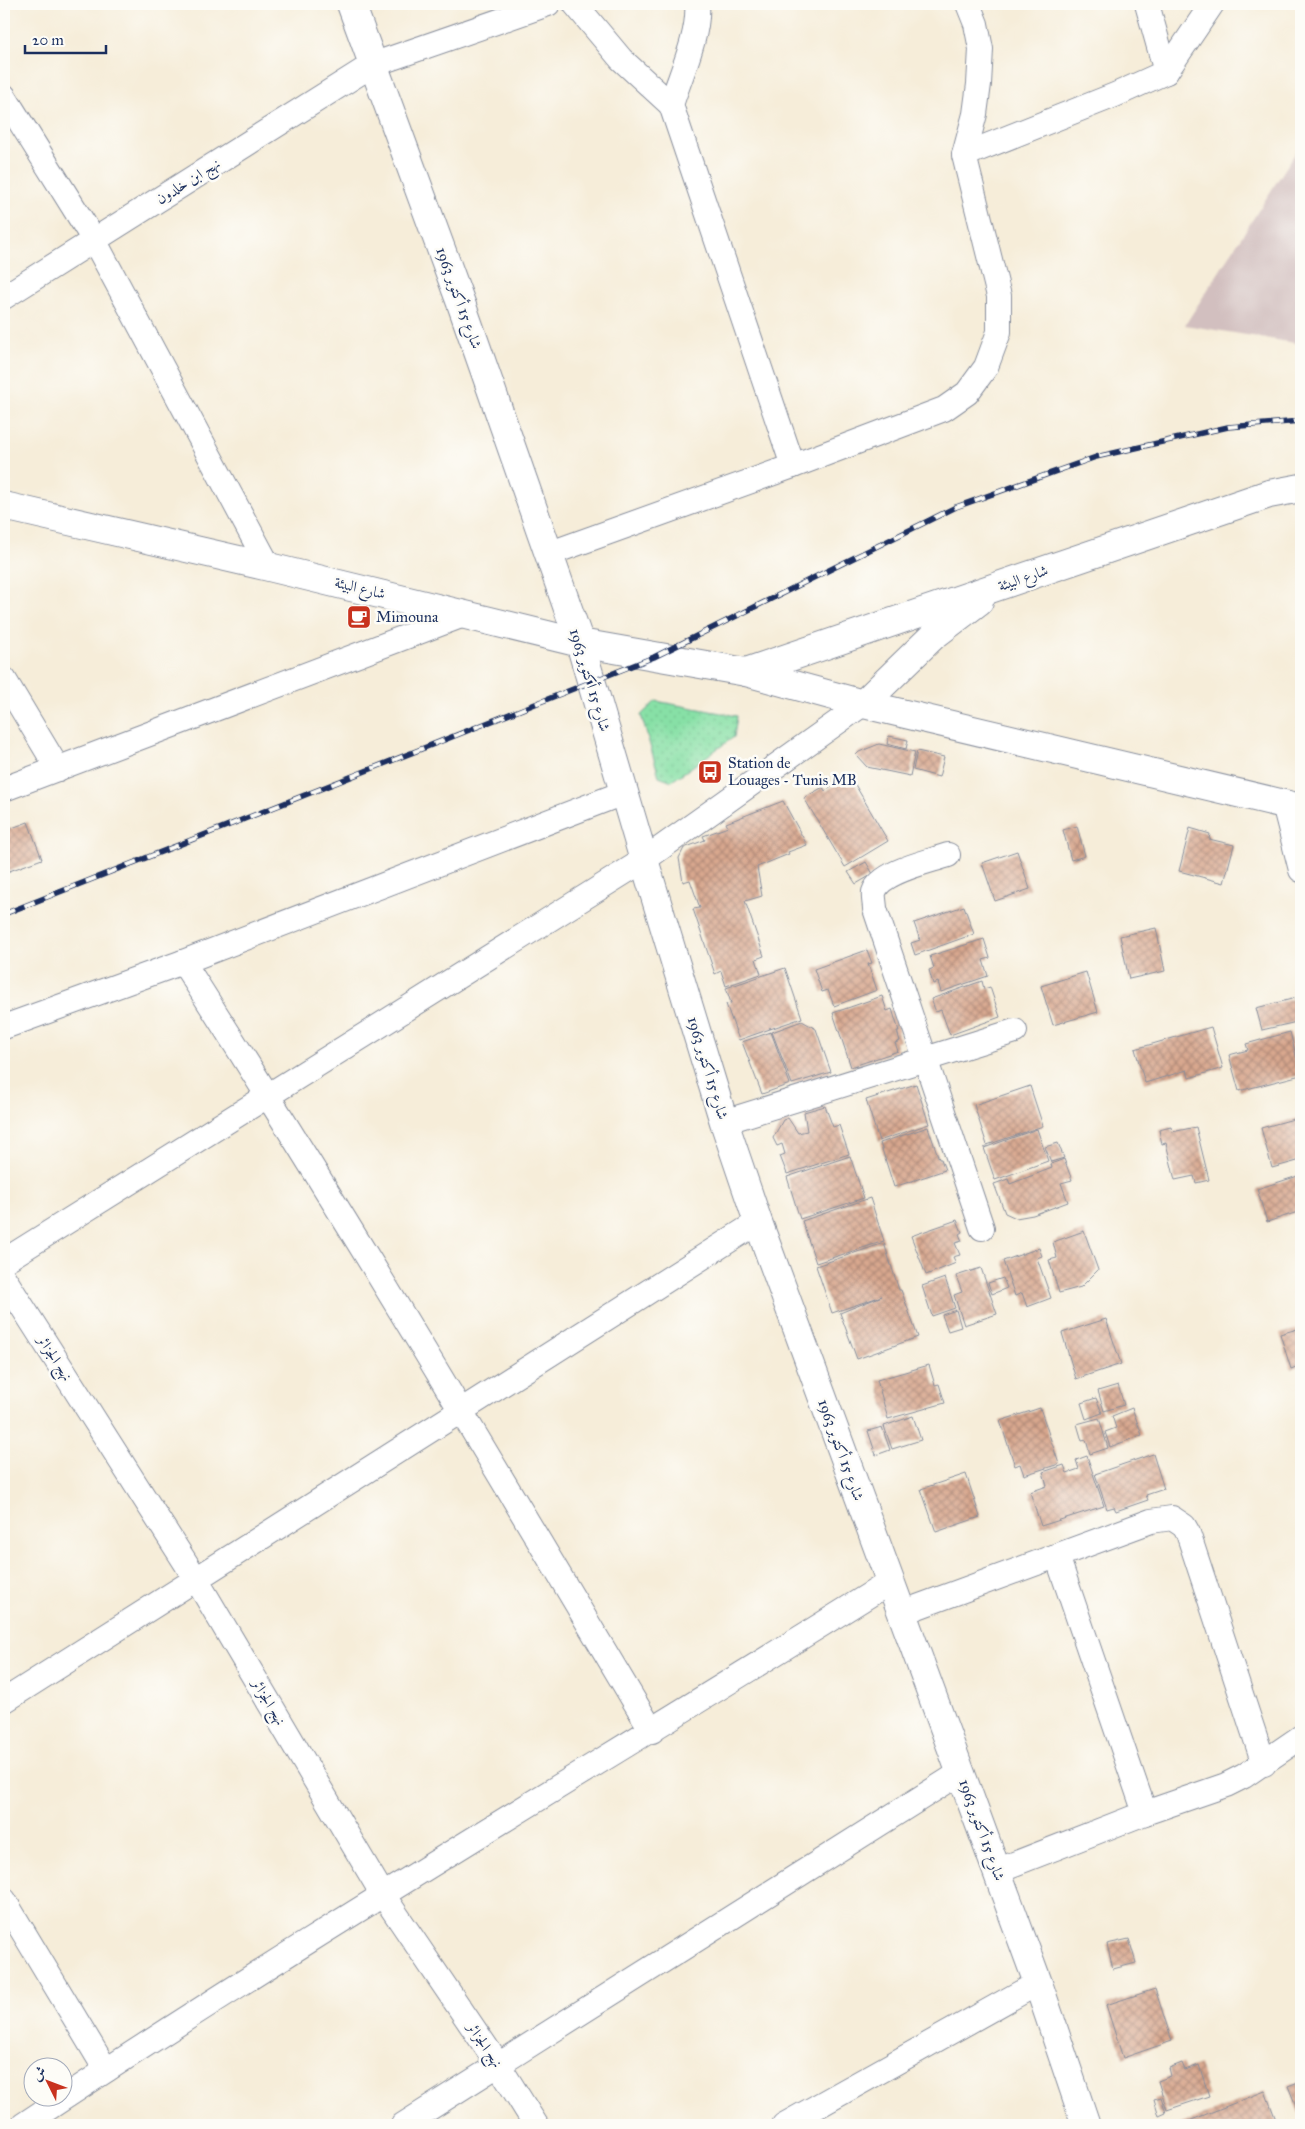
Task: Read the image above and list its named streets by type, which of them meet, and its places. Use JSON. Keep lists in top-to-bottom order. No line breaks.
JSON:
{"streets":{"street":["نهج ابن خلدون","شارع 15 أكتوبر 1963","شارع البيئة","نهج الجزائر"]},"crossings":[["نهج ابن خلدون","شارع 15 أكتوبر 1963"],["شارع 15 أكتوبر 1963","شارع البيئة"]],"places":{"cafe":["Mimouna"],"bus stop":["Station de Louages - Tunis MB"]},"scale_bar":"20 m","north":"top left"}
